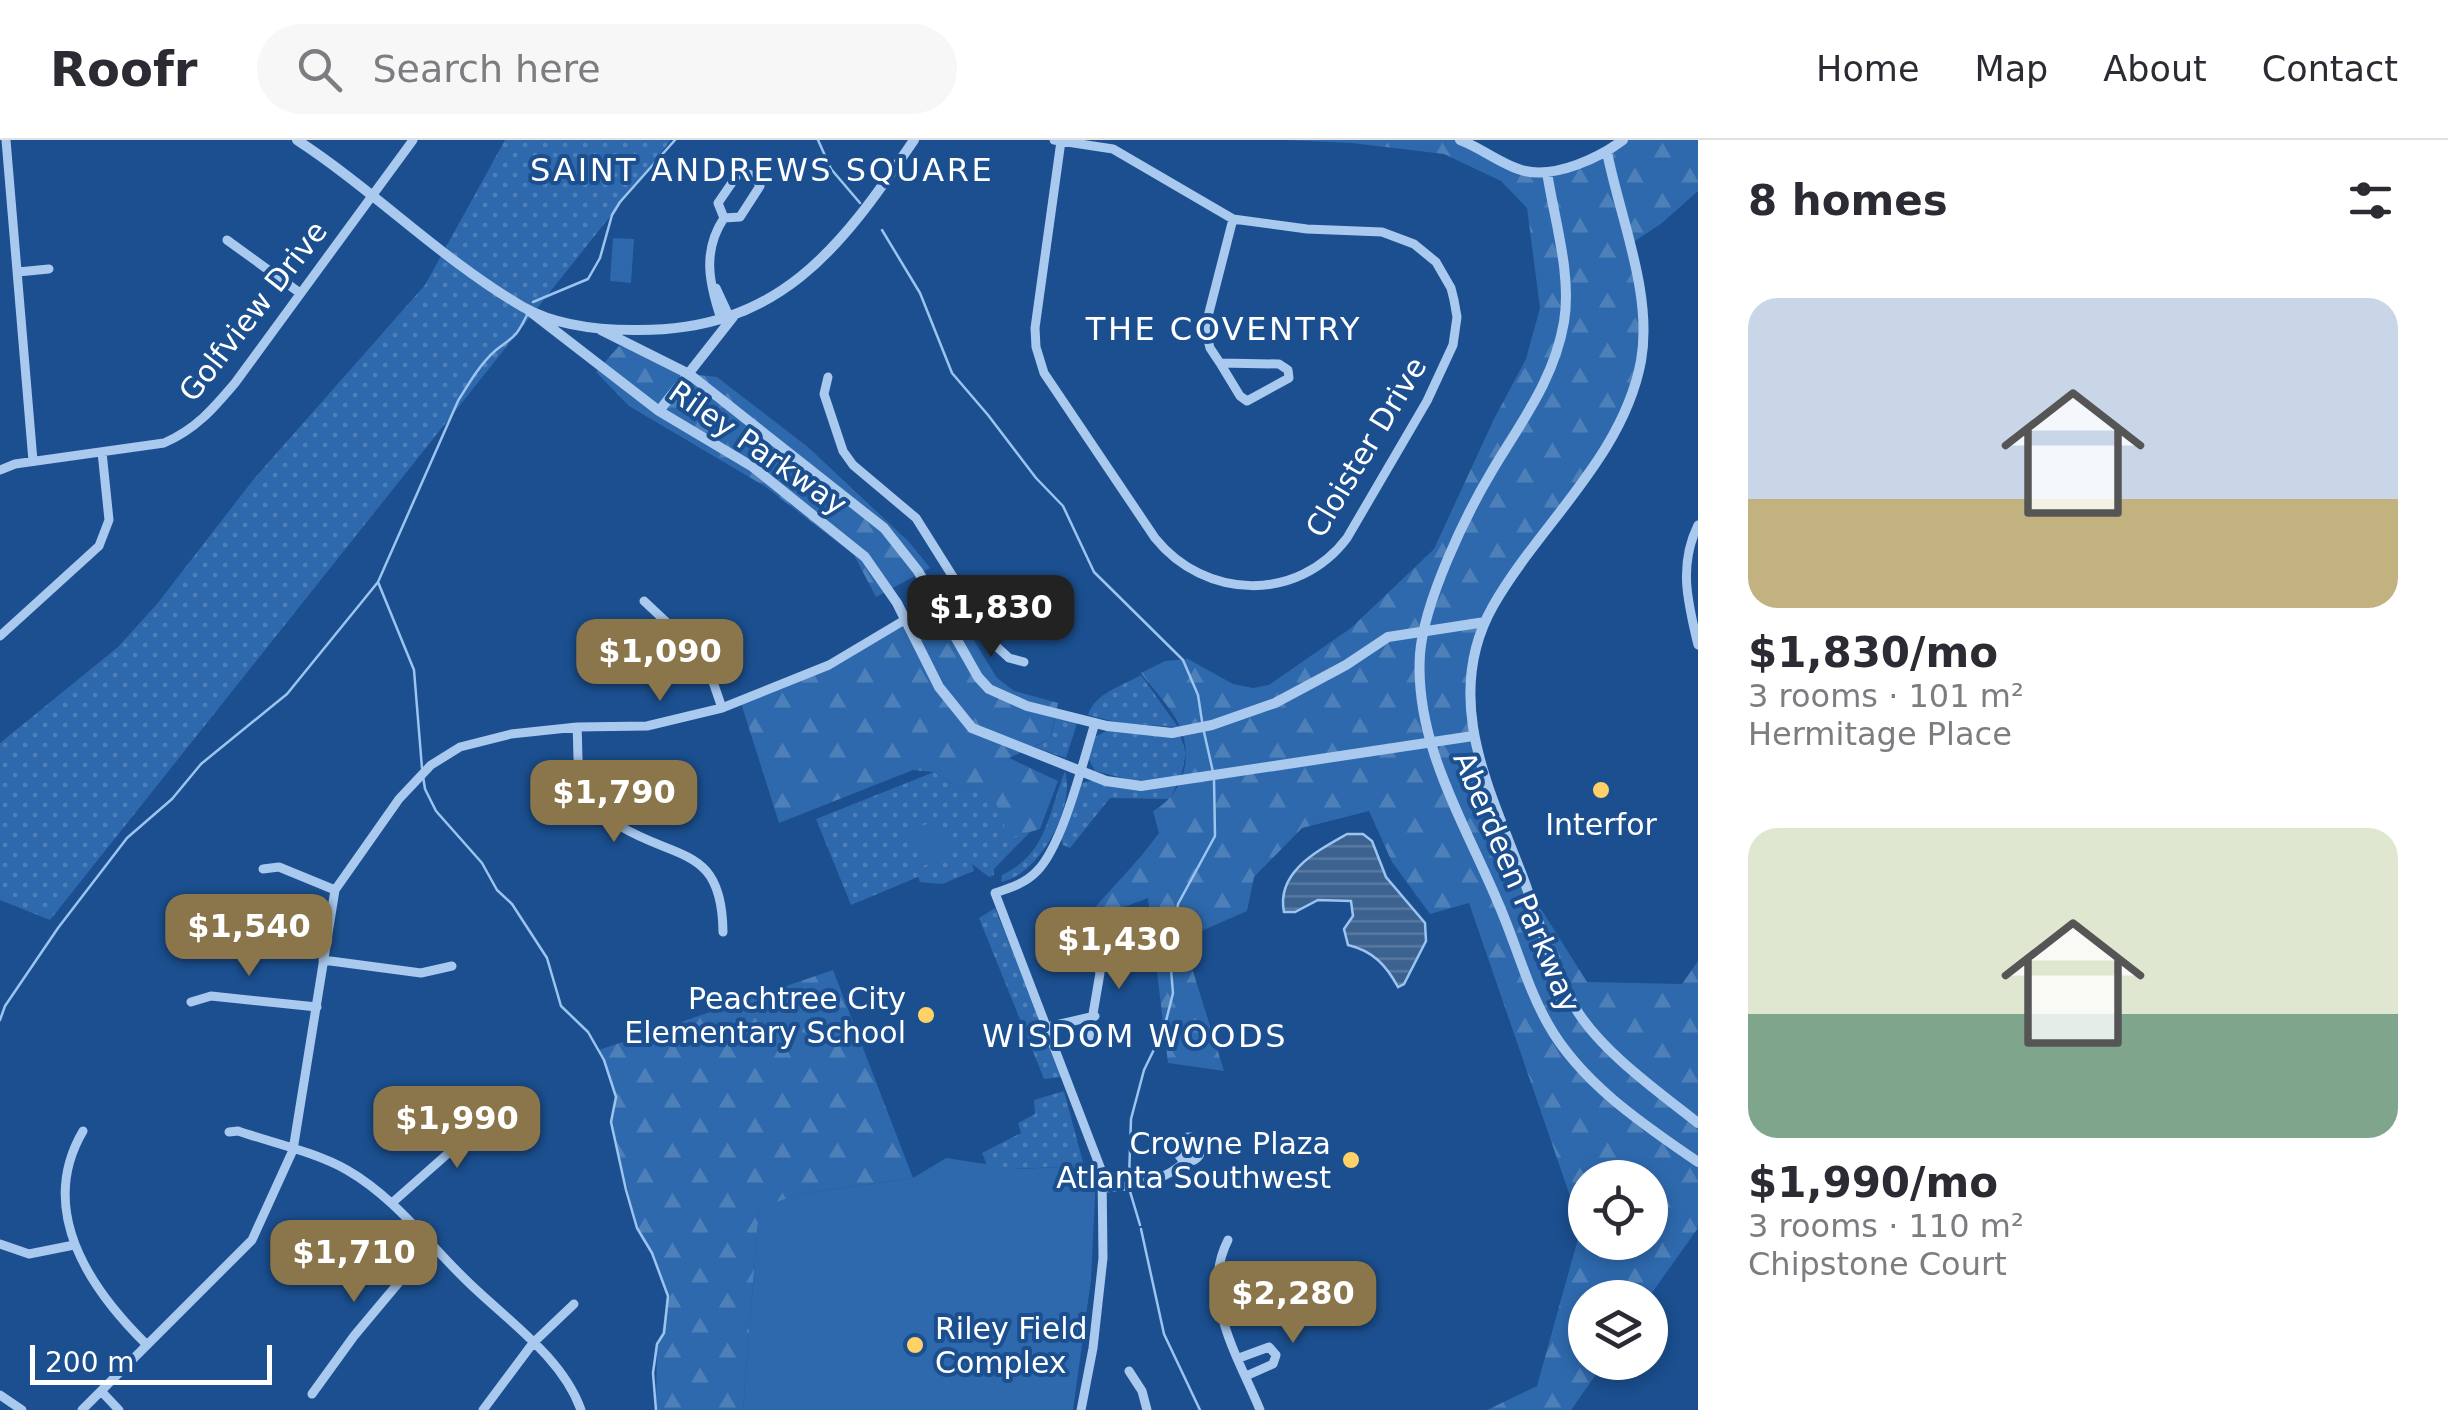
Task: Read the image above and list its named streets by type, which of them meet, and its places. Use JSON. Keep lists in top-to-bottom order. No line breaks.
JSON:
{"streets":{"street":["Golfview Drive","Cloister Drive","Riley Parkway","Aberdeen Parkway"]},"crossings":[["Golfview Drive","Riley Parkway"],["Riley Parkway","Aberdeen Parkway"]],"districts":["SAINT ANDREWS SQUARE","THE COVENTRY","WISDOM WOODS"],"places":["Interfor","Peachtree City Elementary School","Crowne Plaza Atlanta Southwest","Riley Field Complex"],"scale_bar":"200 m","page":{"header":"Roofr","search":"Search here","nav":["Home","Map","About","Contact"],"heading":"8 homes","list":[{"name":"$1,830/mo","note":"3 rooms · 101 m² · Hermitage Place"},{"name":"$1,990/mo","note":"3 rooms · 110 m² · Chipstone Court"}],"price":["$1,830","$1,090","$1,790","$1,540","$1,430","$1,990","$1,710","$2,280"],"scale":"200 m"}}
